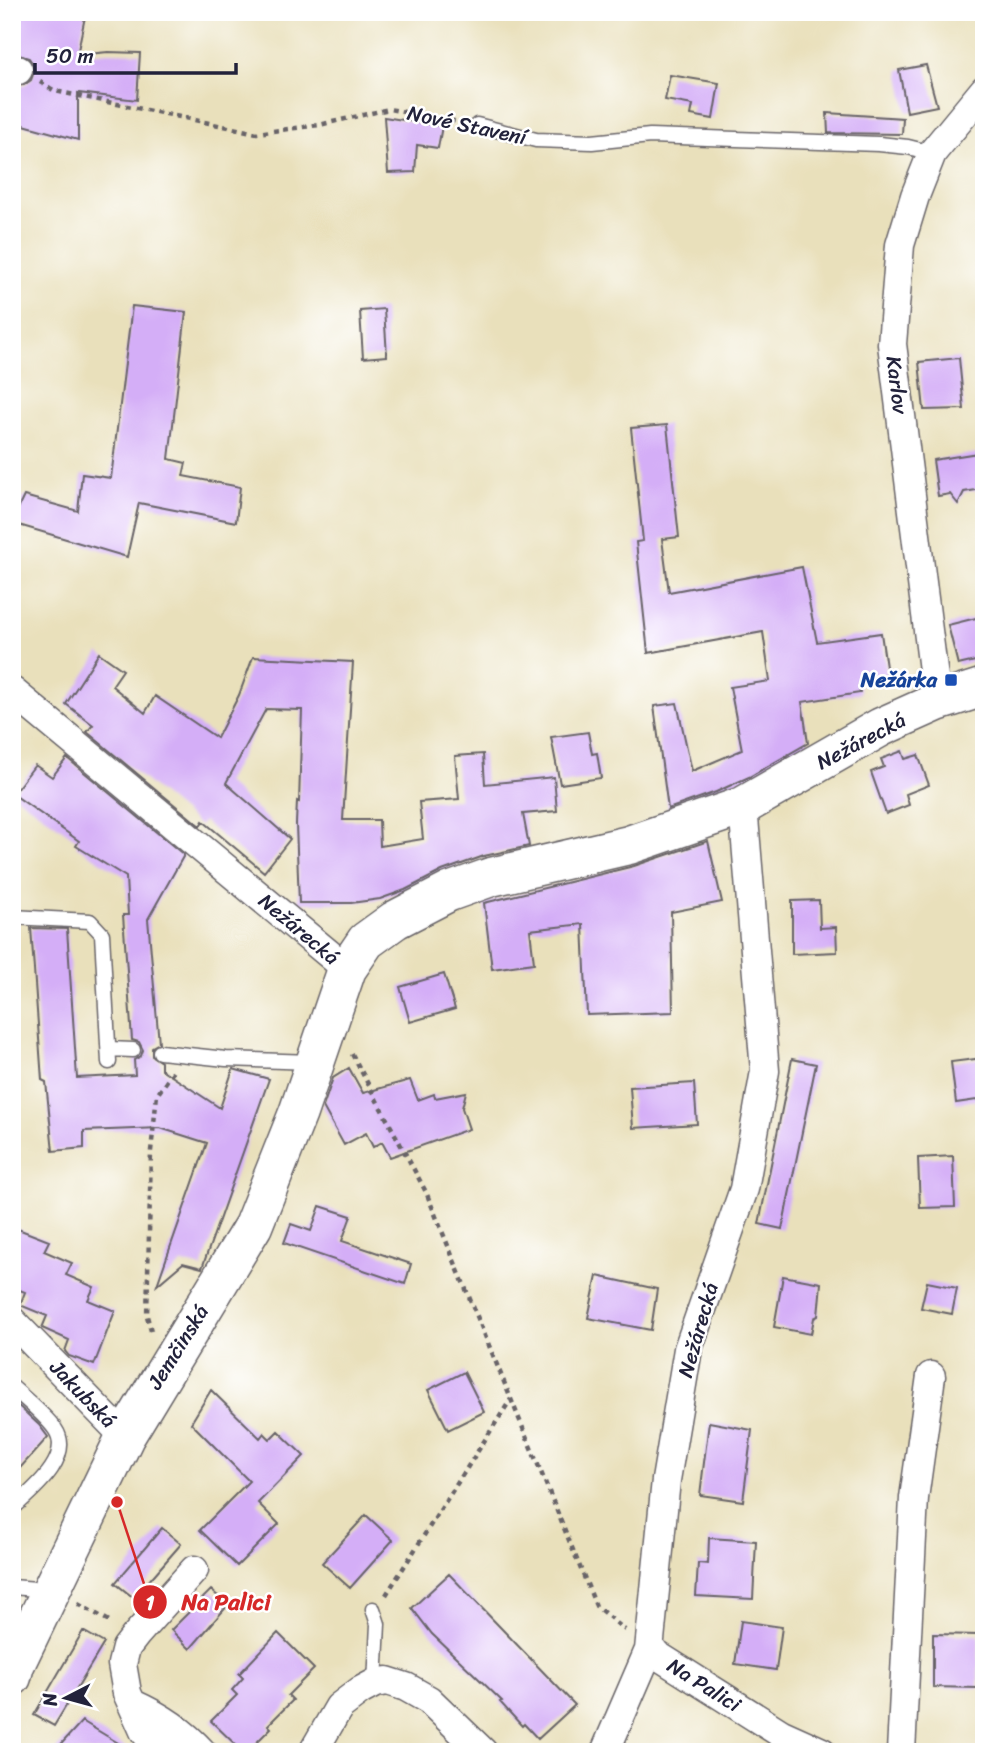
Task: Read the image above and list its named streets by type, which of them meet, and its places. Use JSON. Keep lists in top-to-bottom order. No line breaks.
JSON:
{"streets":{"street":["Karlov","Nežárecká","Jemčinská","Jakubská","Na Palici"],"lane":["Nové Stavení"]},"crossings":[["Nové Stavení","Karlov"],["Karlov","Nežárecká"],["Nežárecká","Jemčinská"],["Nežárecká","Na Palici"],["Jemčinská","Jakubská"]],"places":{"transit":["Nežárka"],"other":["Na Palici"]},"scale_bar":"50 m","north":"left"}
